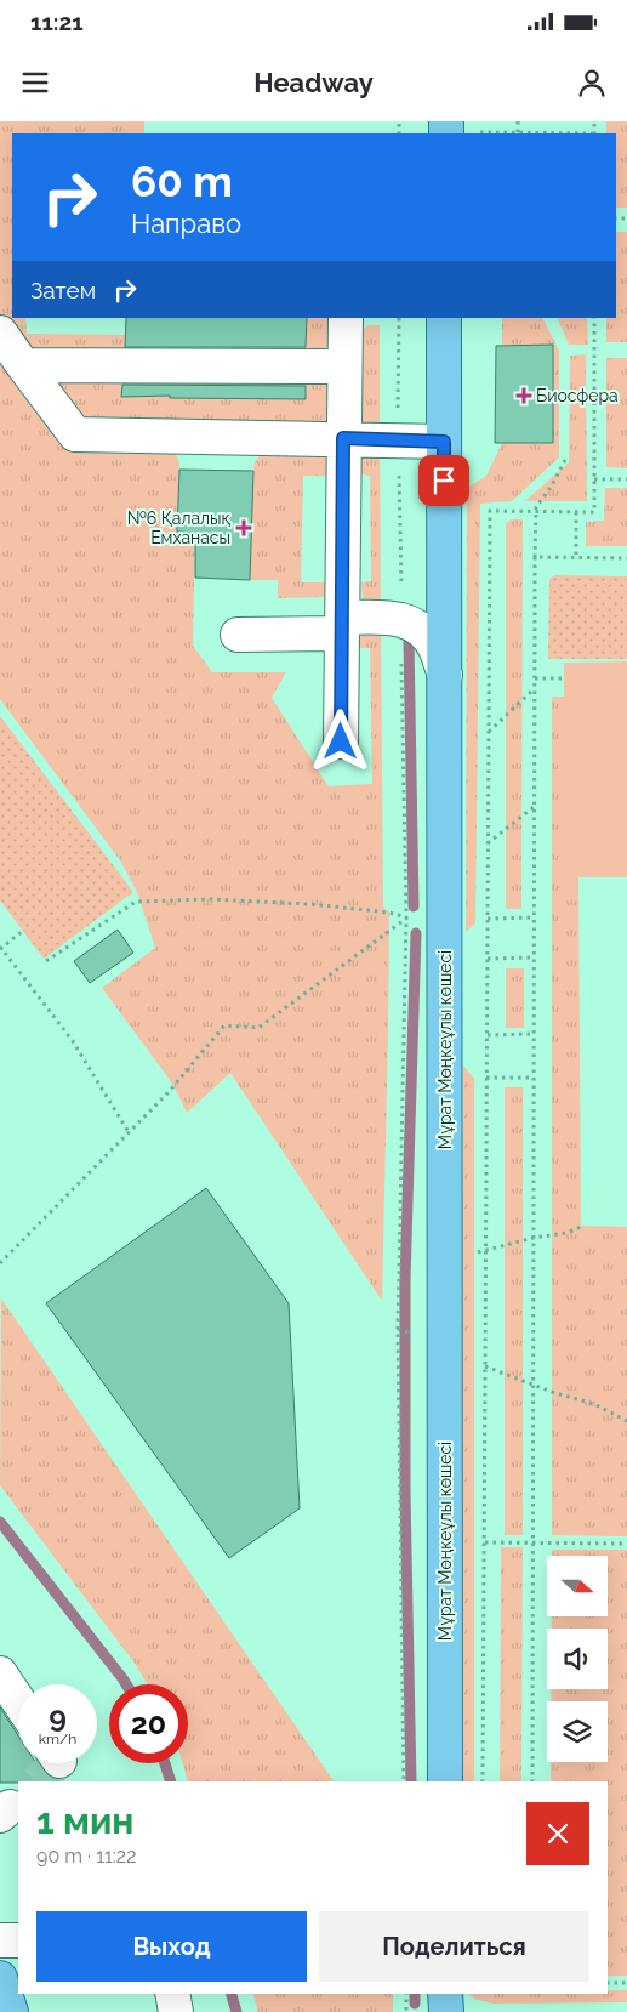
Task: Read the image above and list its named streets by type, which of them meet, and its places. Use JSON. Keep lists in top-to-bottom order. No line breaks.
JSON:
{"streets":{"main road":["Мұрат Мөңкеұлы көшесі"]},"places":{"health":["Биосфера","№6 Қалалық Емханасы"]},"north":"right","page":{"status":"11:21","header":"Headway","turn":["60 m","Направо"],"then":"Затем","speed":"9 km/h","limit":"20","heading":["1 мин","90 m · 11:22"],"buttons":["Выход","Поделиться"]}}
